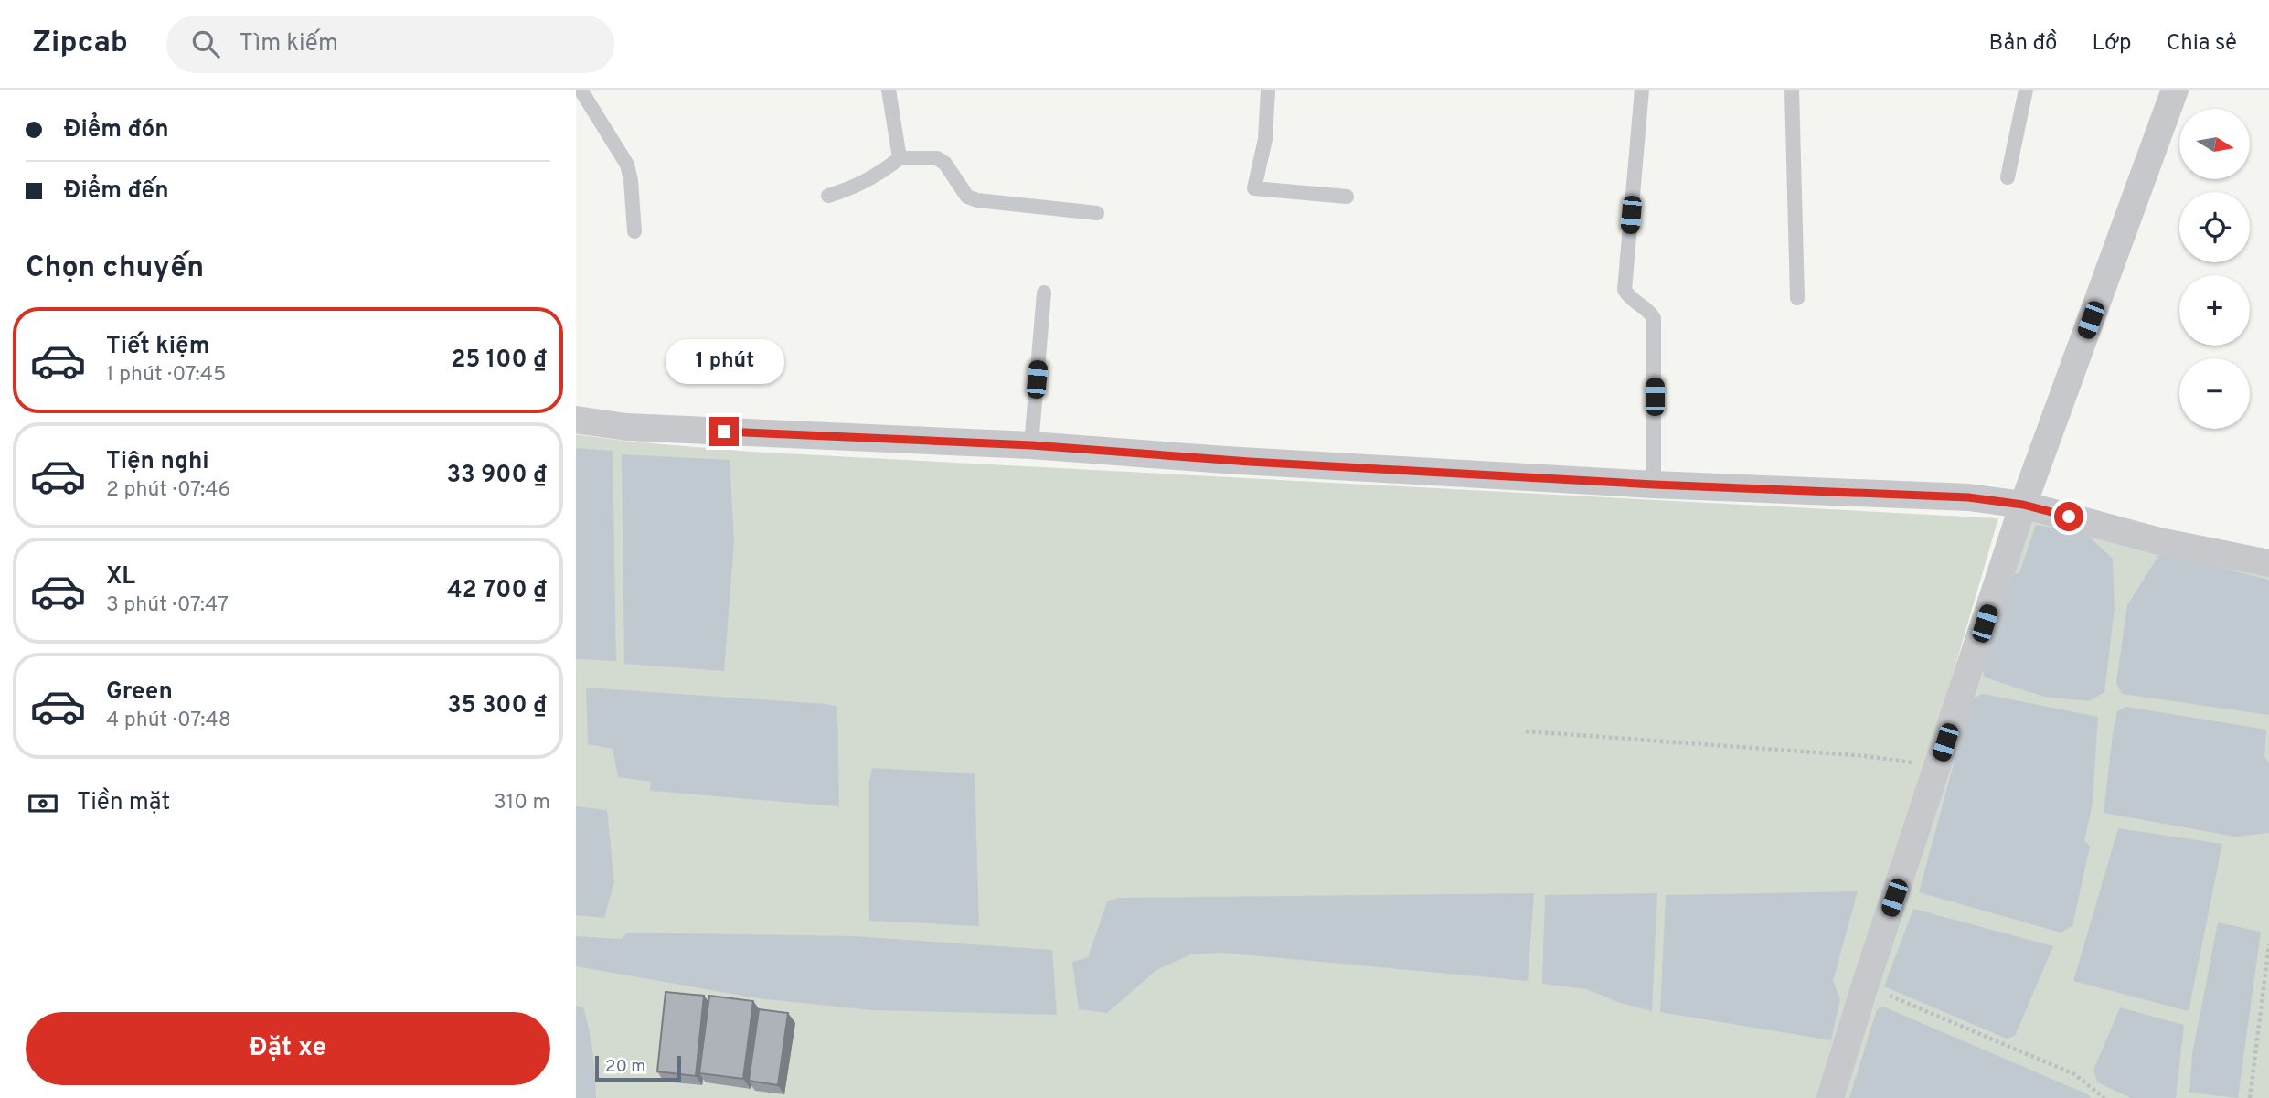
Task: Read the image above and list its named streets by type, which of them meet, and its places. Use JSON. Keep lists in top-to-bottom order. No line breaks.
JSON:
{"scale_bar":"20 m","north":"right","page":{"header":"Zipcab","search":"Tìm kiếm","nav":["Bản đồ","Lớp","Chia sẻ"],"banner":["Điểm đón","Điểm đến"],"map_buttons":["+","−"],"heading":"Chọn chuyến","list":[{"name":"Tiết kiệm","note":"1 phút · 07:45","value":"25 100 ₫"},{"name":"Tiện nghi","note":"2 phút · 07:46","value":"33 900 ₫"},{"name":"XL","note":"3 phút · 07:47","value":"42 700 ₫"},{"name":"Green","note":"4 phút · 07:48","value":"35 300 ₫"}],"bubble":"1 phút","pay":["Tiền mặt","310 m"],"buttons":"Đặt xe","scale":"20 m"}}
